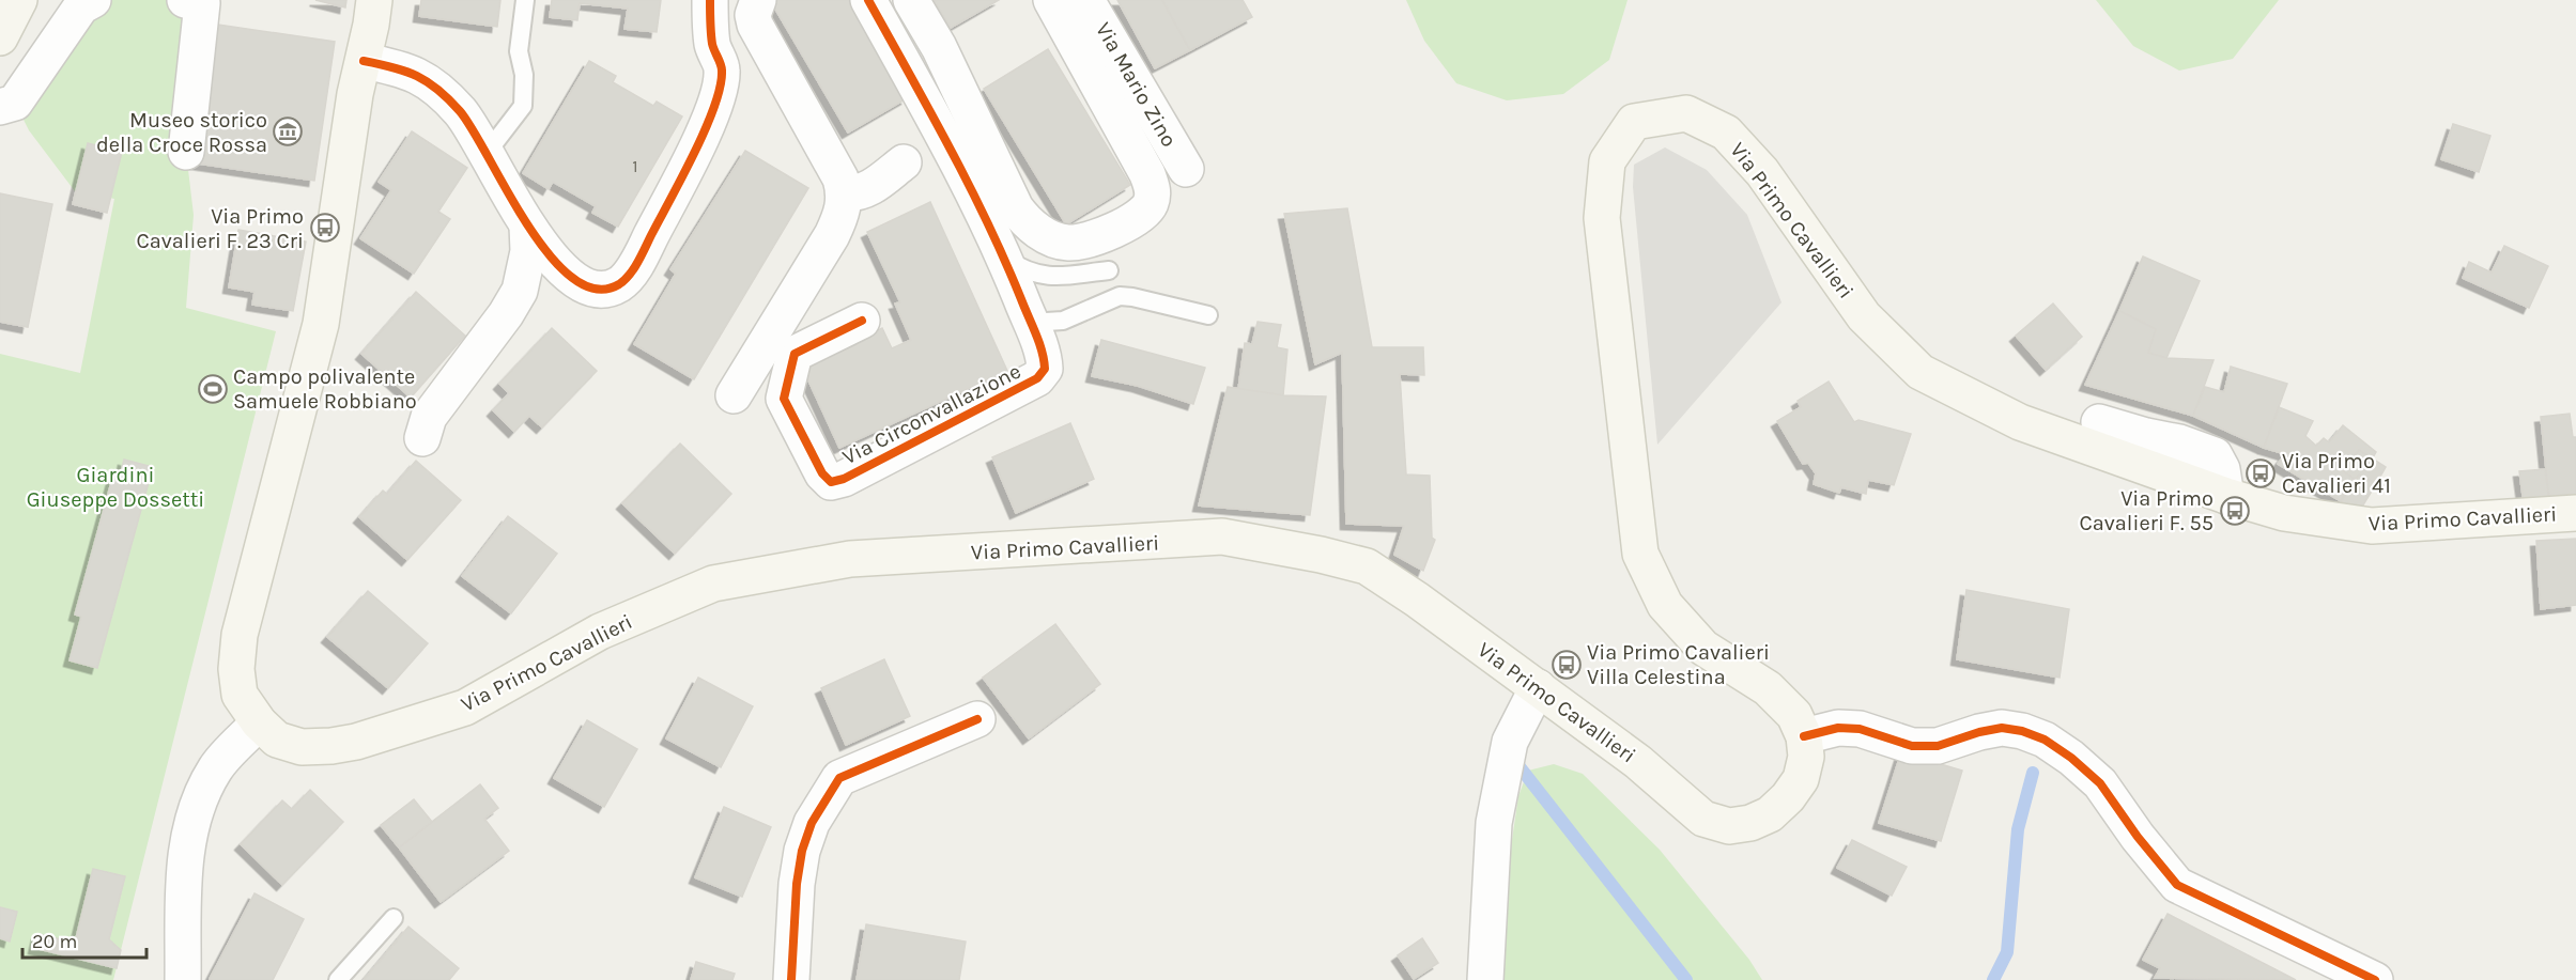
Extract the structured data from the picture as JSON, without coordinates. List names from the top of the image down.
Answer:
{
  "streets": {
    "main road": ["Via Primo Cavallieri"],
    "street": ["Via Mario Zino", "Via Circonvallazione"]
  },
  "parks": ["Giardini Giuseppe Dossetti"],
  "places": {
    "museum": ["Museo storico della Croce Rossa"],
    "bus stop": [
      "Via Primo Cavalieri F. 23 Cri",
      "Via Primo Cavalieri 41",
      "Via Primo Cavalieri F. 55",
      "Via Primo Cavalieri Villa Celestina"
    ],
    "sports": ["Campo polivalente Samuele Robbiano"]
  },
  "house_numbers": ["1"],
  "scale_bar": "20 m"
}
